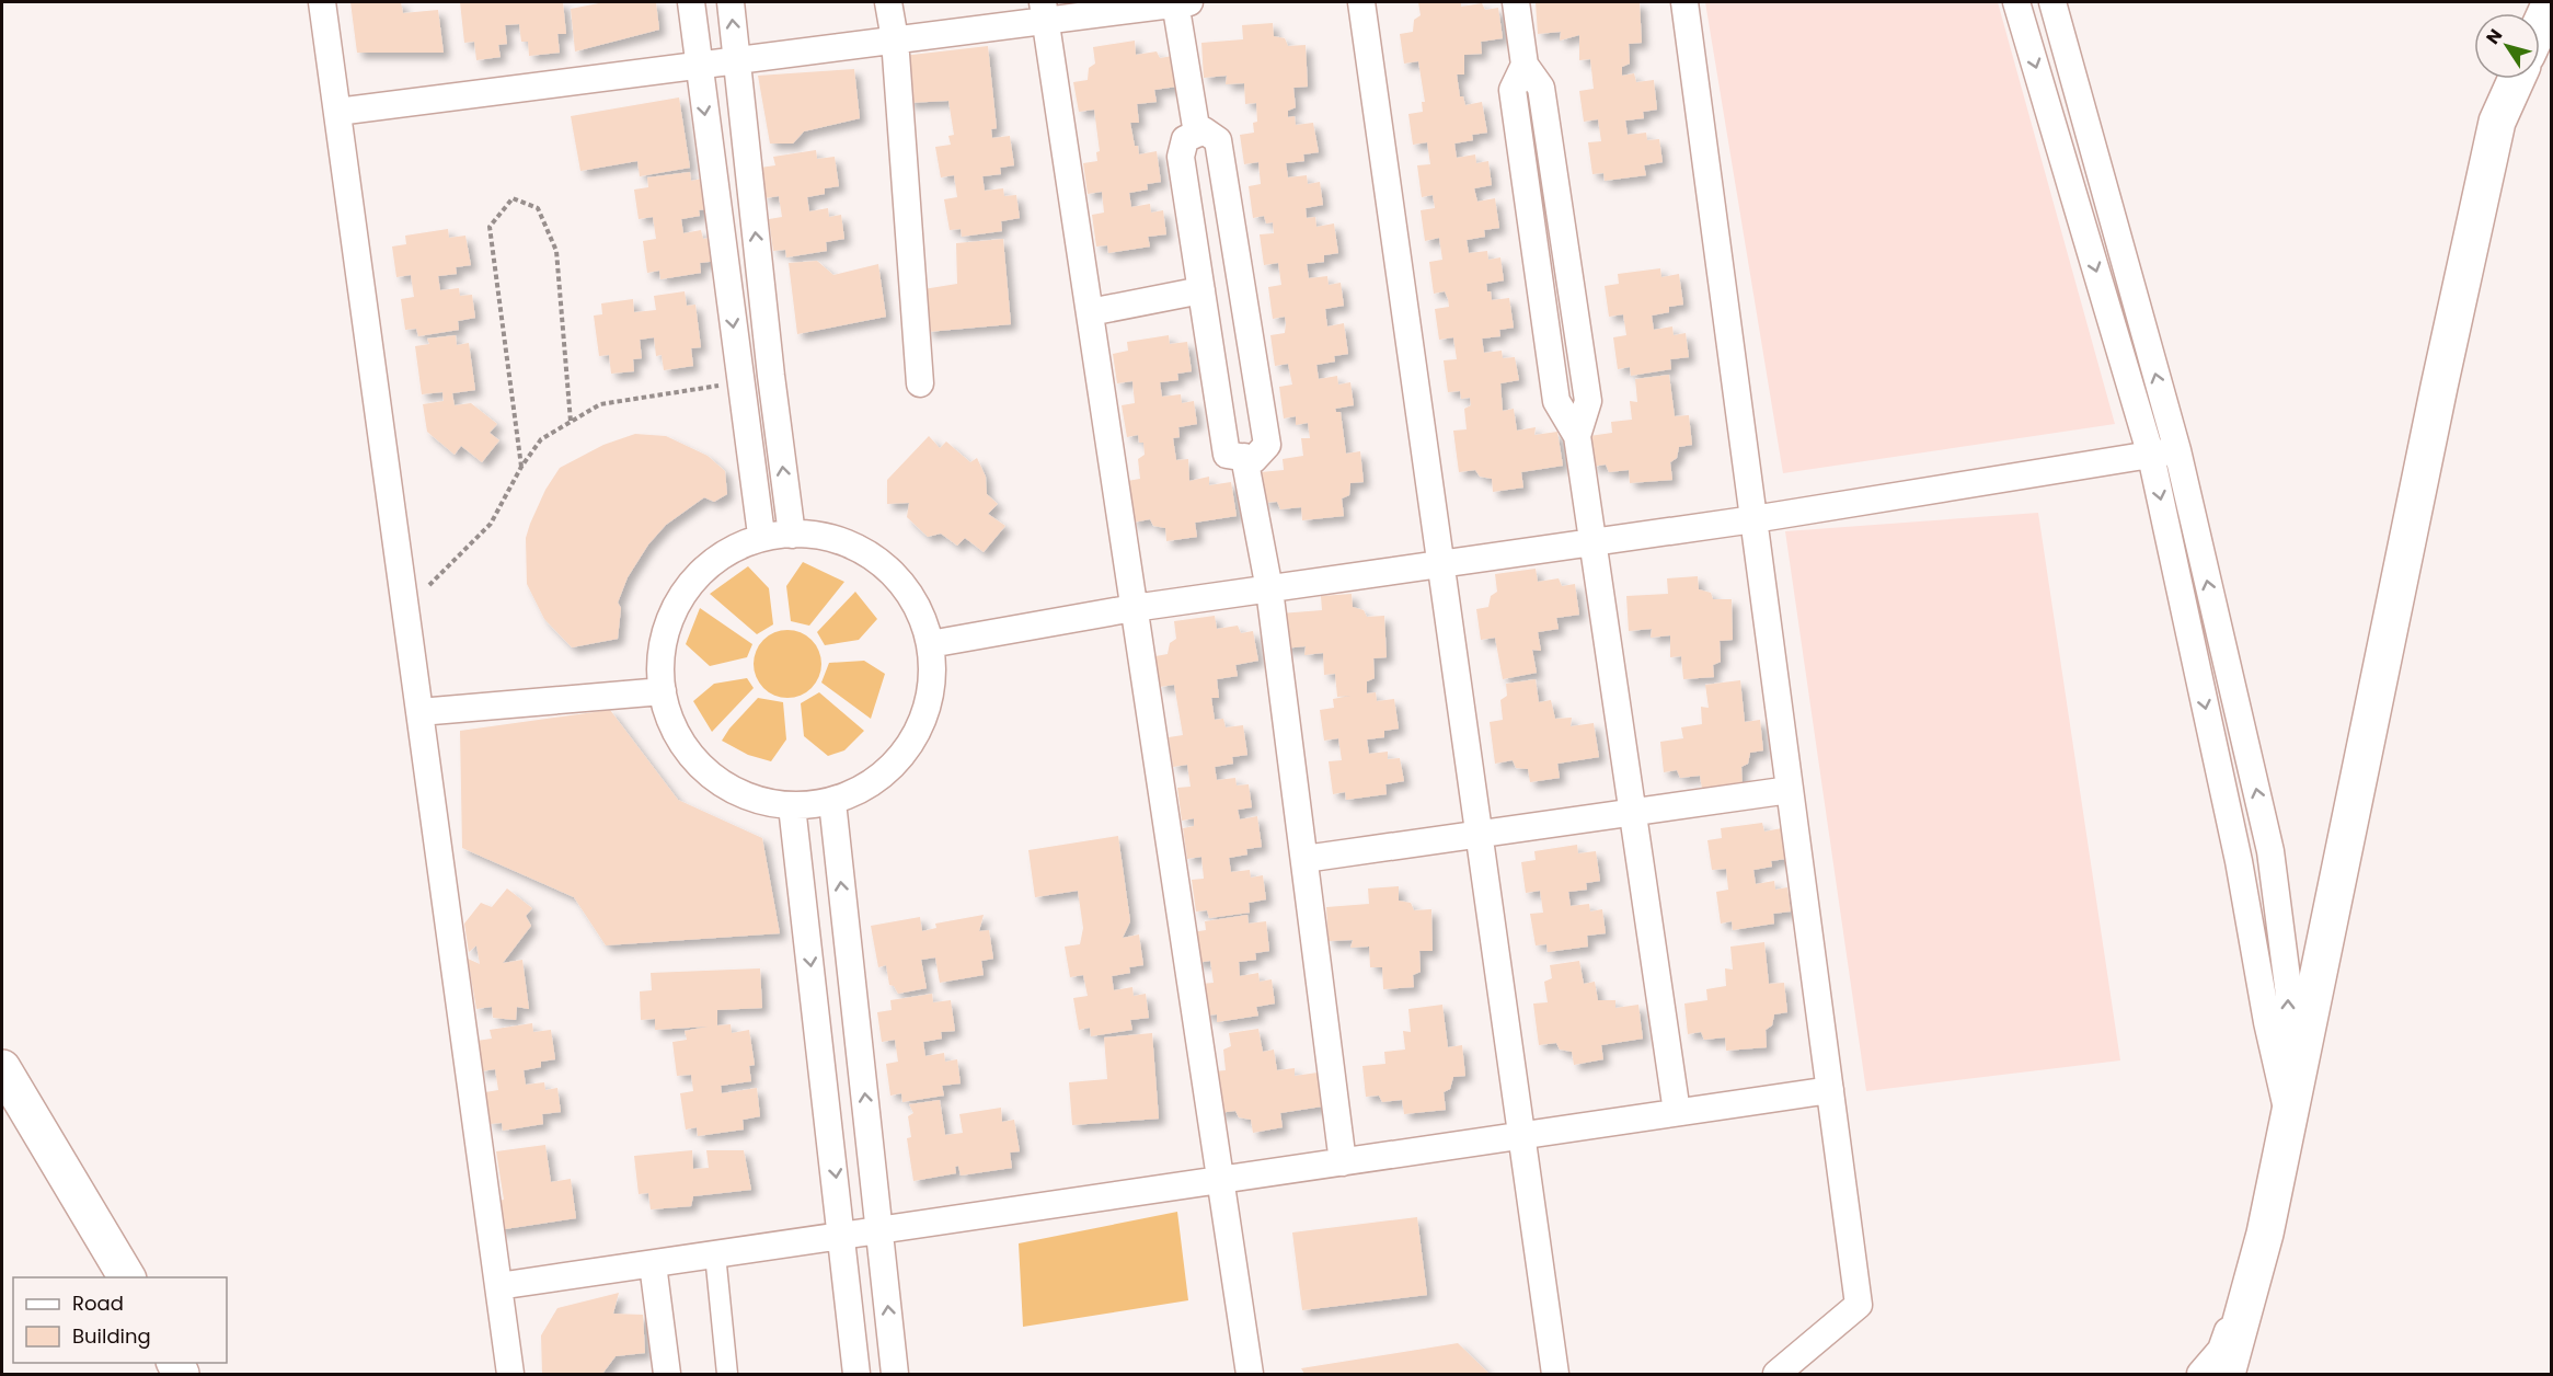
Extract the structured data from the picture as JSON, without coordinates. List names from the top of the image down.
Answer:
{
  "legend": ["Road", "Building"],
  "north": "top left"
}
